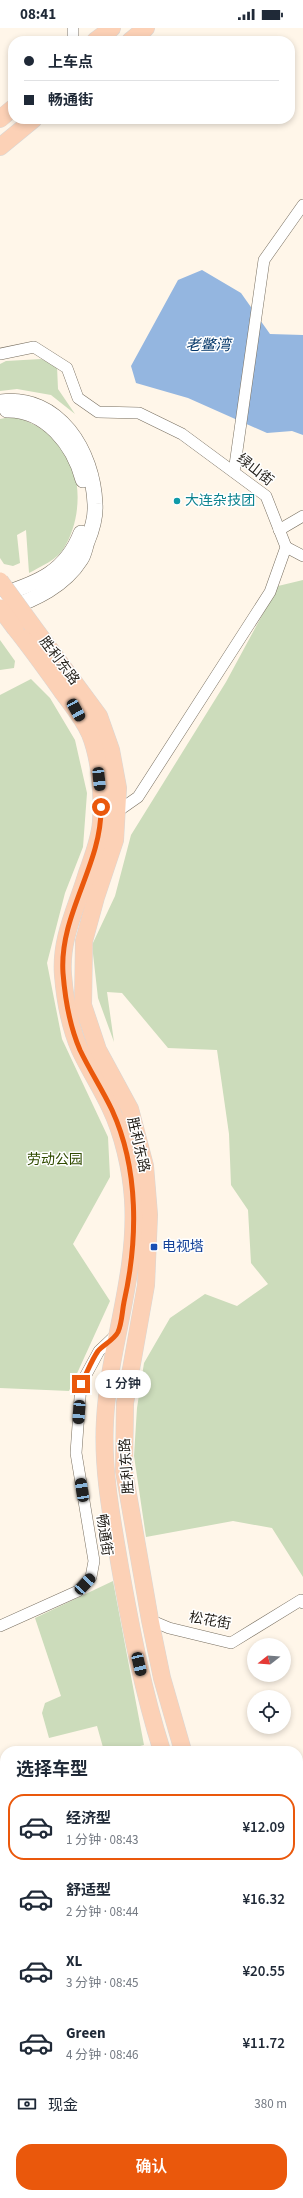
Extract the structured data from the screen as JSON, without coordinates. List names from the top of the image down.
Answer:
{
  "streets": {
    "main road": ["胜利东路"],
    "street": ["绿山街", "畅通街", "松花街"]
  },
  "crossings": [
    ["胜利东路", "松花街"]
  ],
  "water": ["老鳖湾"],
  "parks": ["劳动公园"],
  "places": {
    "other": ["大连杂技团"],
    "transit": ["电视塔"]
  },
  "north": "left",
  "page": {
    "status": "08:41",
    "banner": ["上车点", "畅通街"],
    "bubble": "1 分钟",
    "heading": "选择车型",
    "list": [
      {
        "name": "经济型",
        "note": "1 分钟 · 08:43",
        "value": "¥12.09"
      },
      {
        "name": "舒适型",
        "note": "2 分钟 · 08:44",
        "value": "¥16.32"
      },
      {
        "name": "XL",
        "note": "3 分钟 · 08:45",
        "value": "¥20.55"
      },
      {
        "name": "Green",
        "note": "4 分钟 · 08:46",
        "value": "¥11.72"
      }
    ],
    "pay": ["现金", "380 m"],
    "buttons": "确认"
  }
}
